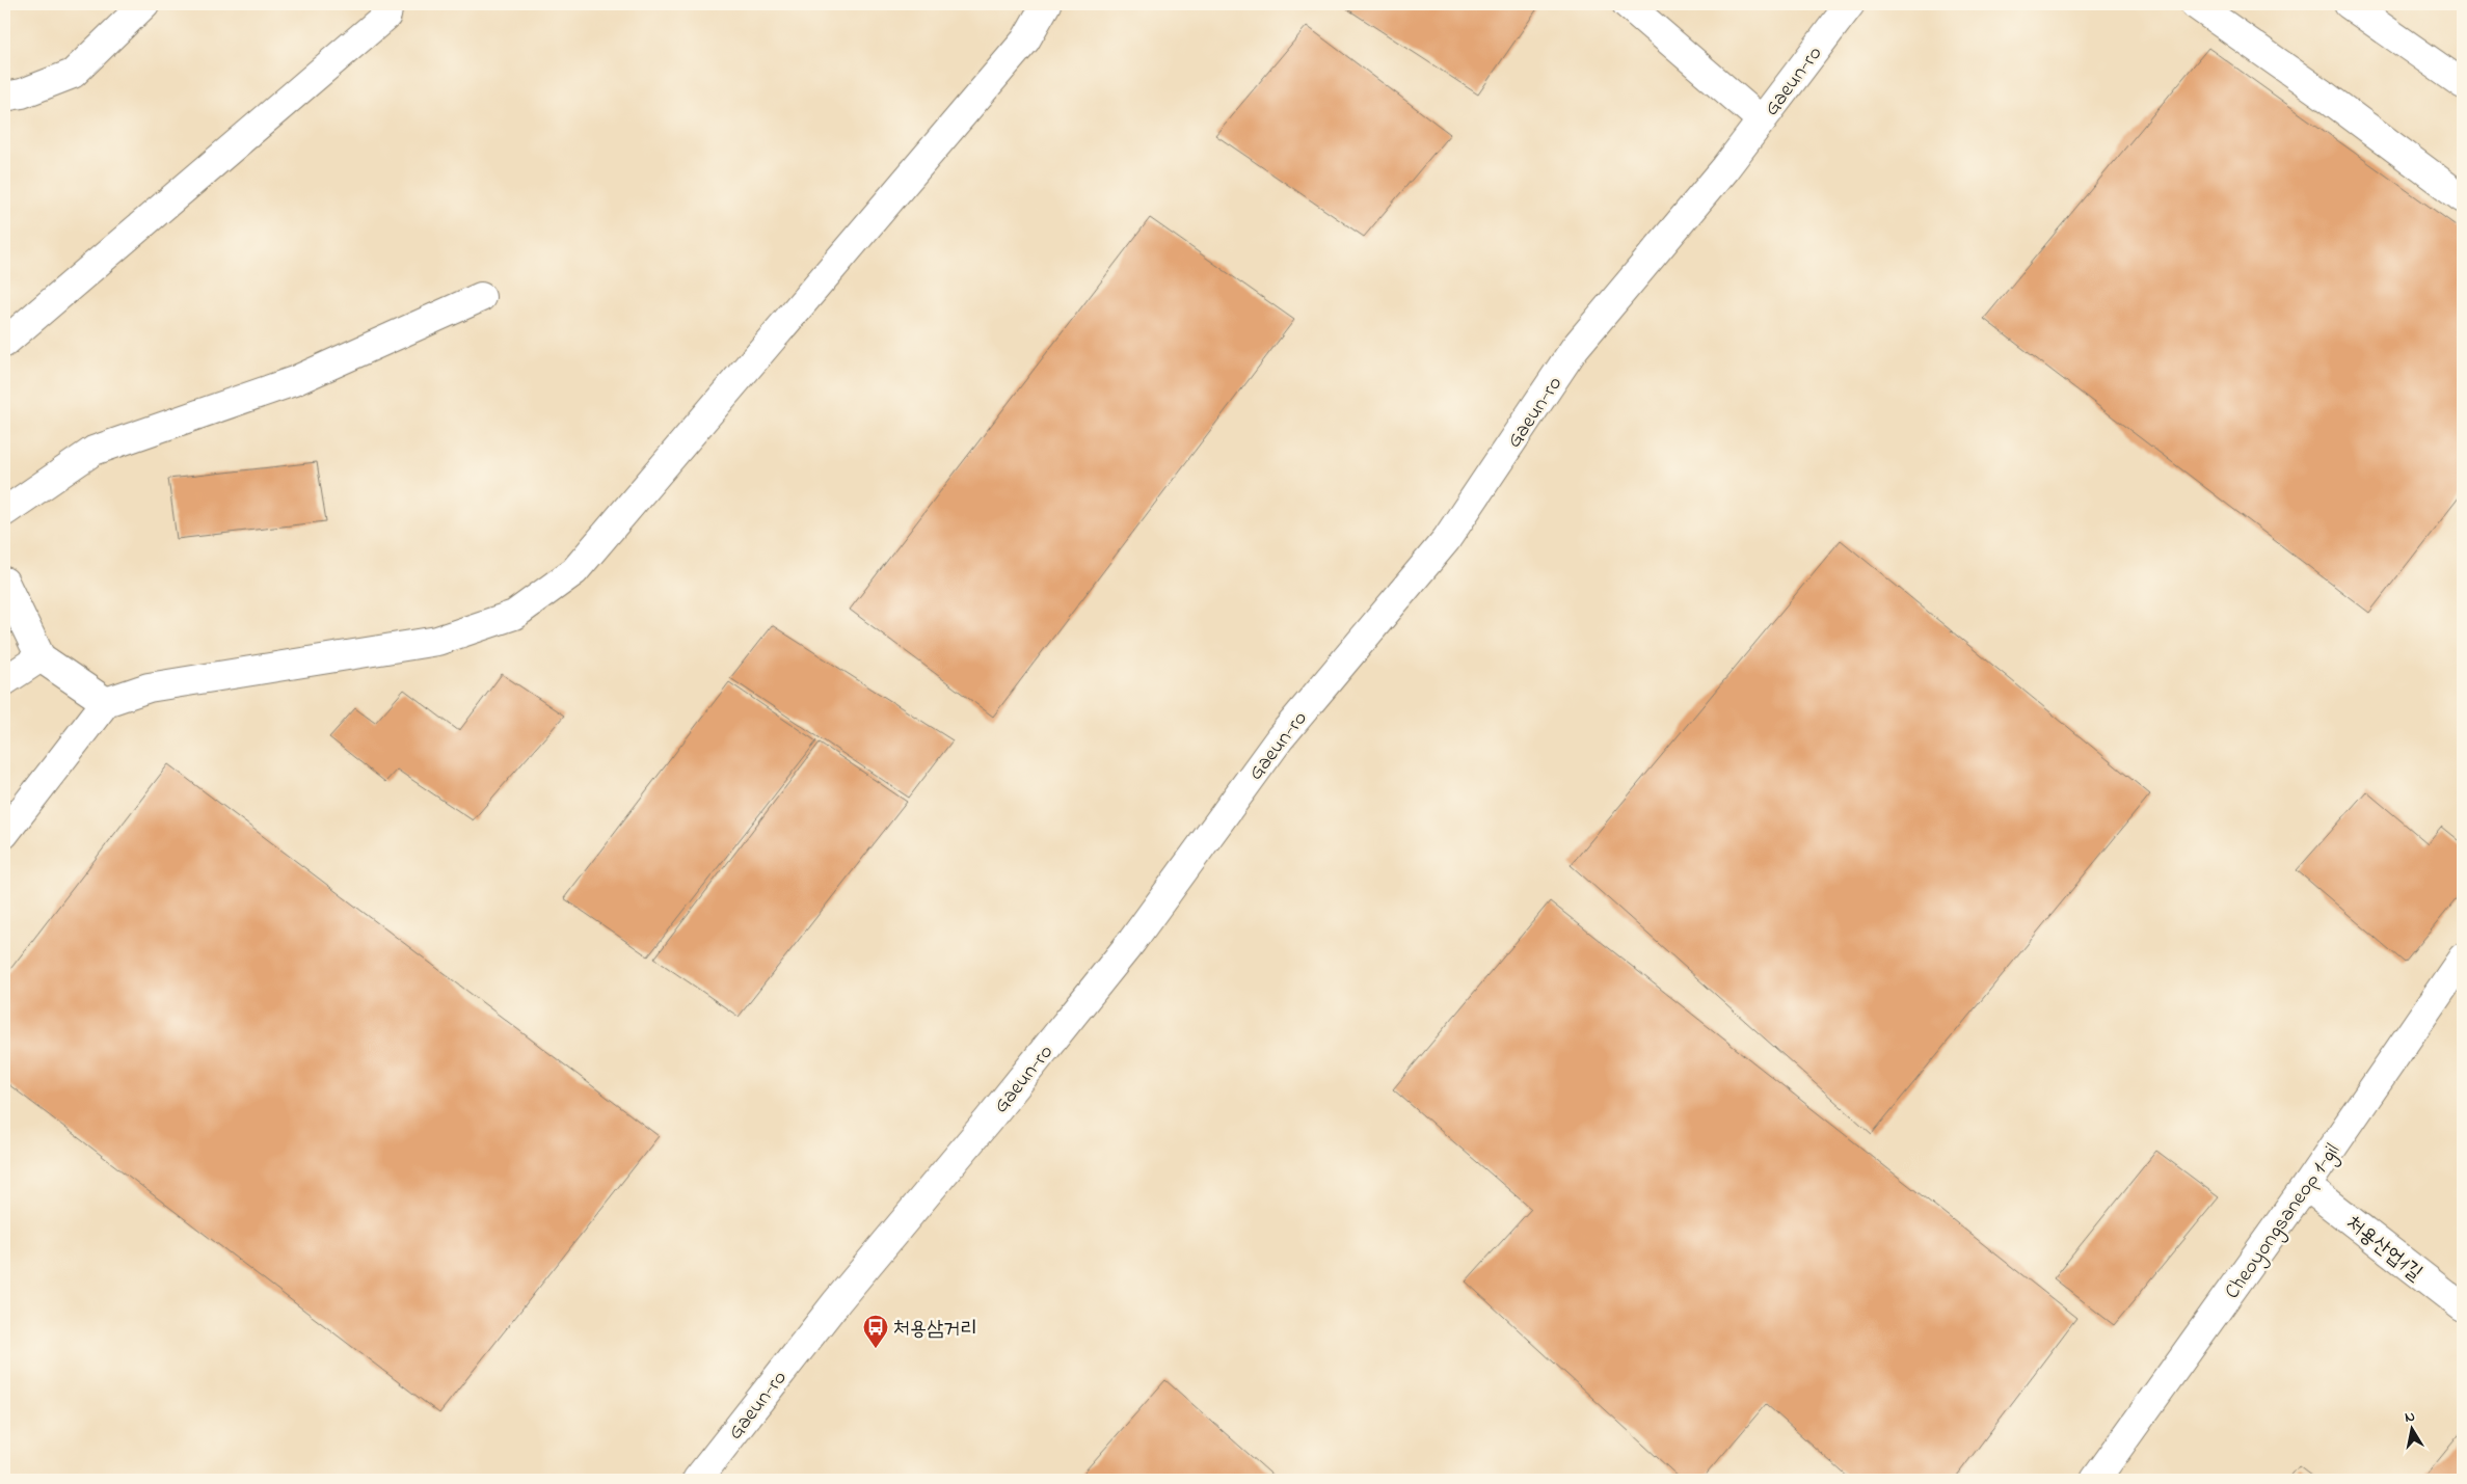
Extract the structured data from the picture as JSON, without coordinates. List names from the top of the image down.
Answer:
{
  "streets": {
    "main road": ["Gaeun-ro", "Cheoyongsaneop 1-gil", "처용산업1길"]
  },
  "crossings": [
    ["Cheoyongsaneop 1-gil", "처용산업1길"]
  ],
  "places": {
    "bus stop": ["처용삼거리"]
  },
  "north": "top"
}
